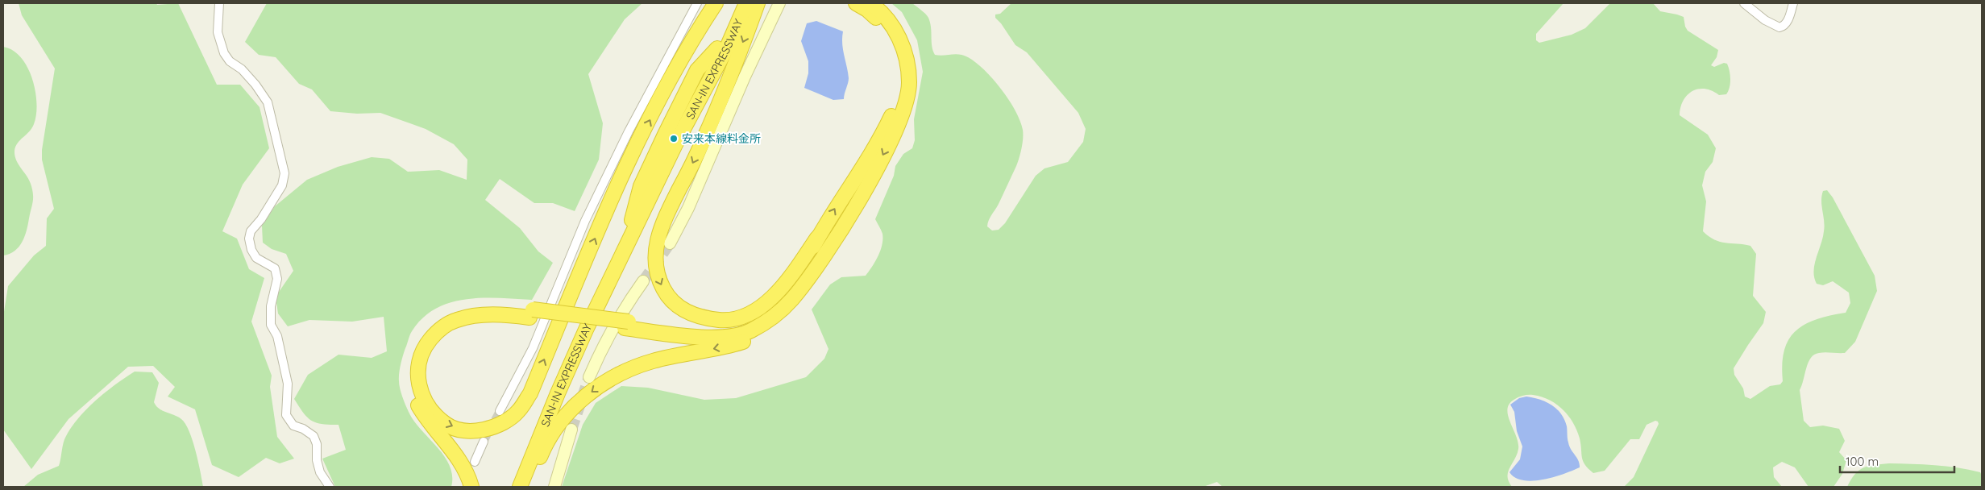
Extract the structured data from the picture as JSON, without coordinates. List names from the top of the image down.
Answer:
{
  "streets": {
    "highway": ["SAN-IN EXPRESSWAY"]
  },
  "places": ["安来本線料金所"],
  "scale_bar": "100 m"
}
